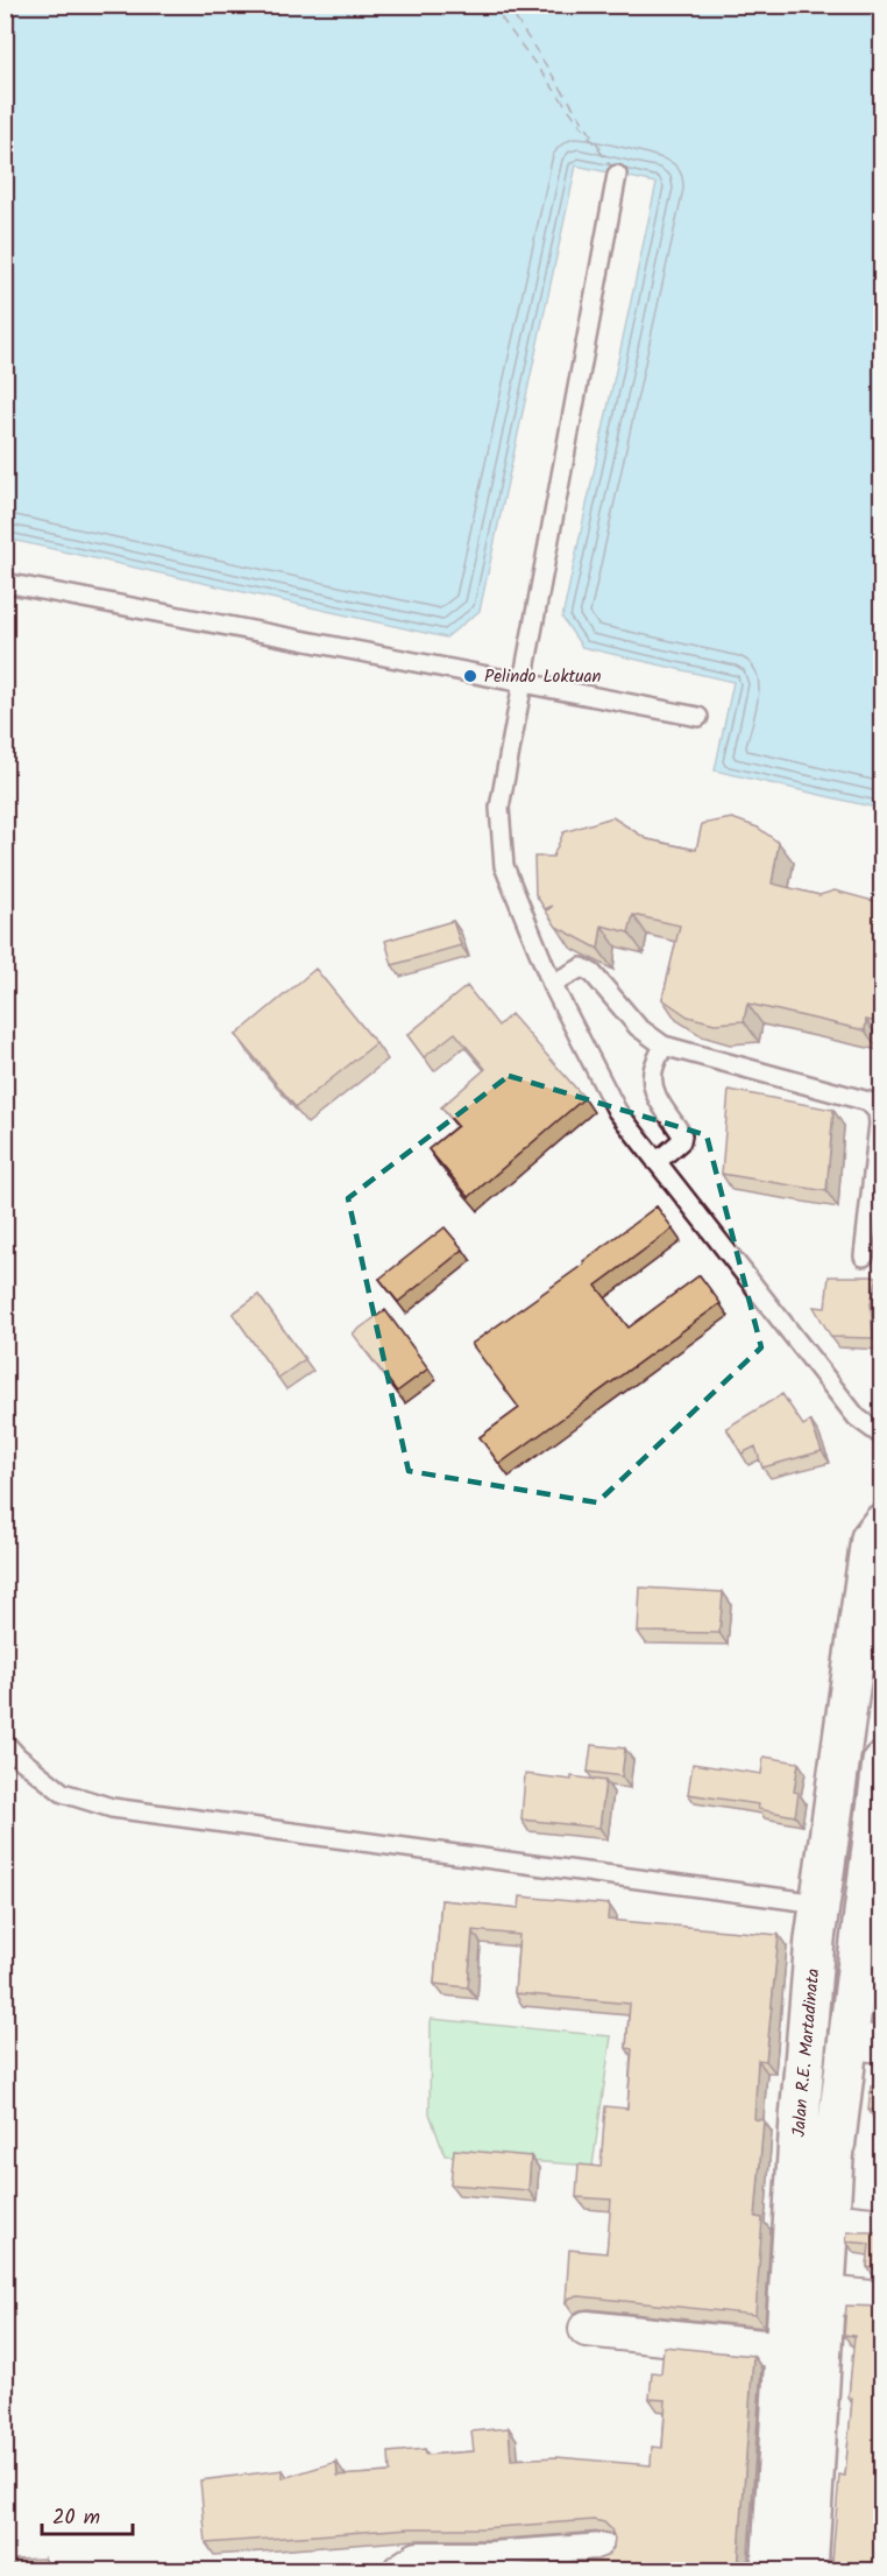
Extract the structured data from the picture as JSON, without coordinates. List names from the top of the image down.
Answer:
{
  "streets": {
    "street": ["Jalan R.E. Martadinata"]
  },
  "places": ["Pelindo Loktuan"],
  "scale_bar": "20 m"
}
